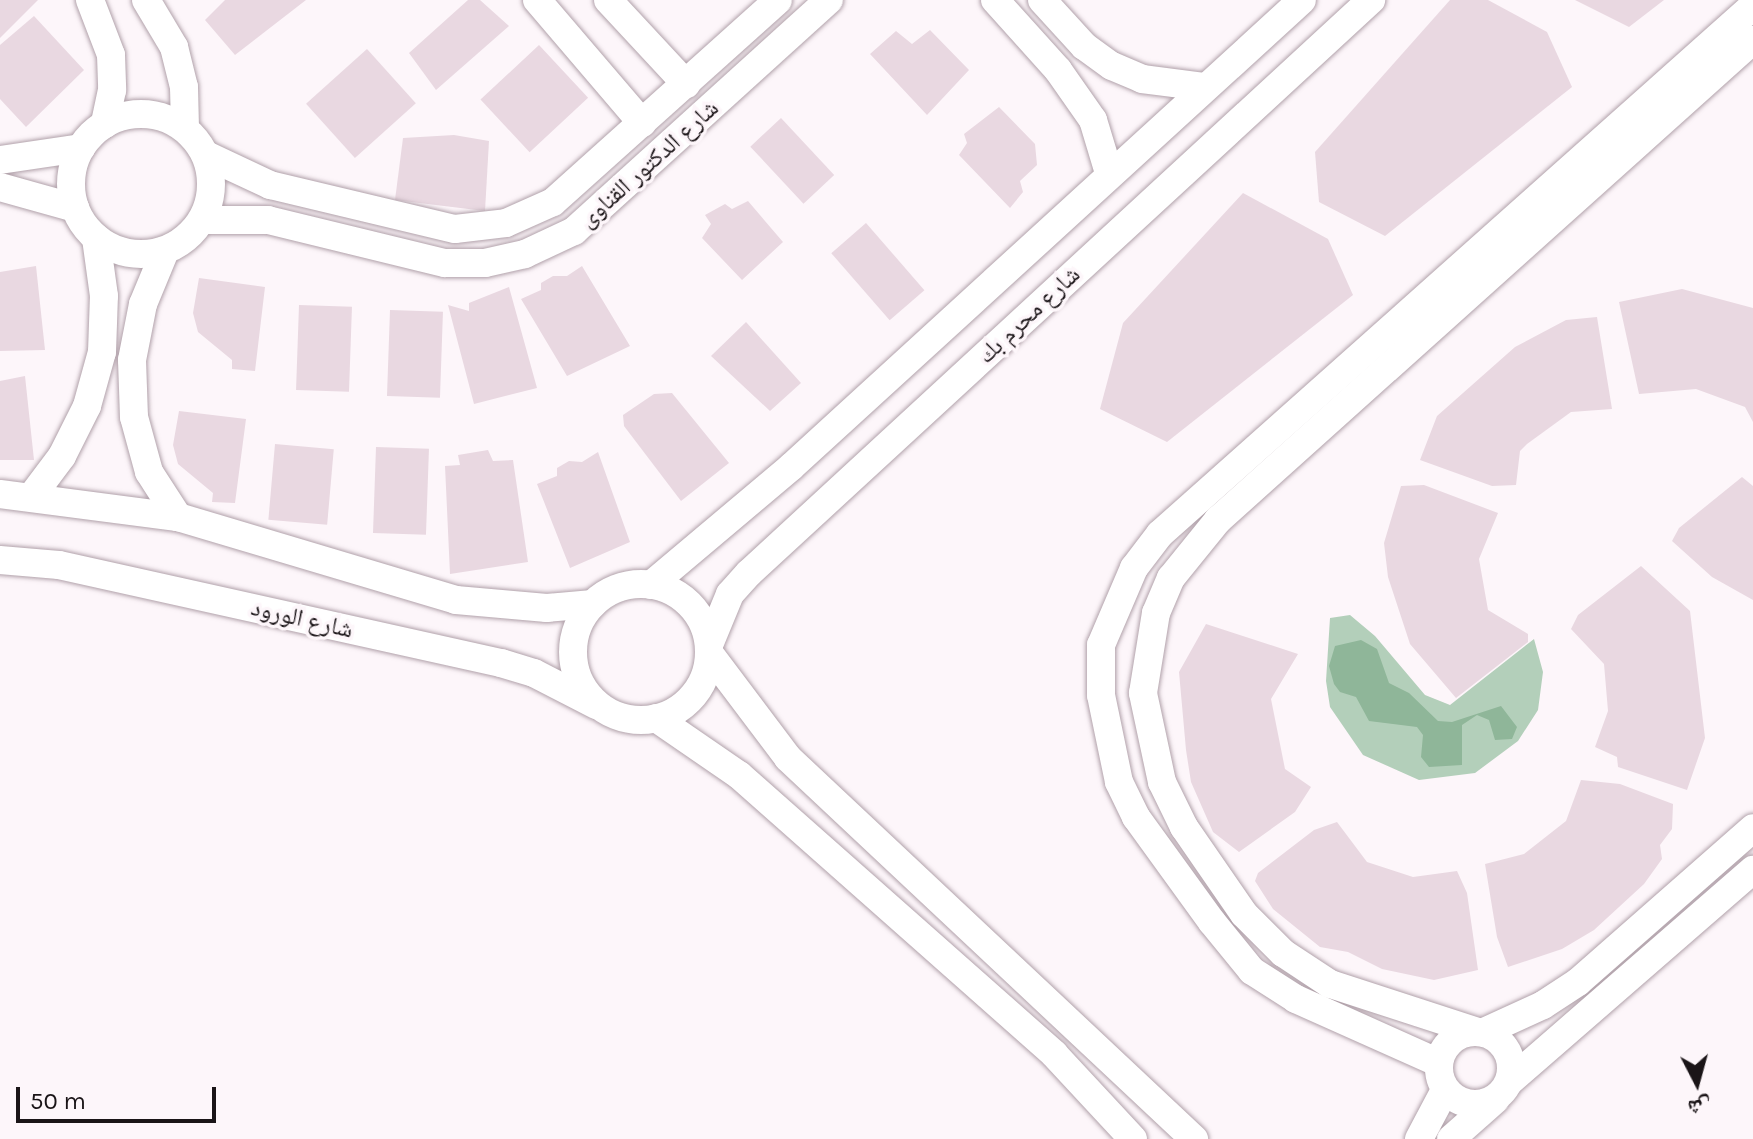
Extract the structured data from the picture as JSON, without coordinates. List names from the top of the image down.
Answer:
{
  "streets": {
    "street": ["شارع الدكتور القناوى", "شارع محرم بك", "شارع الورود"]
  },
  "crossings": [
    ["شارع محرم بك", "شارع الورود"]
  ],
  "scale_bar": "50 m",
  "north": "bottom"
}
